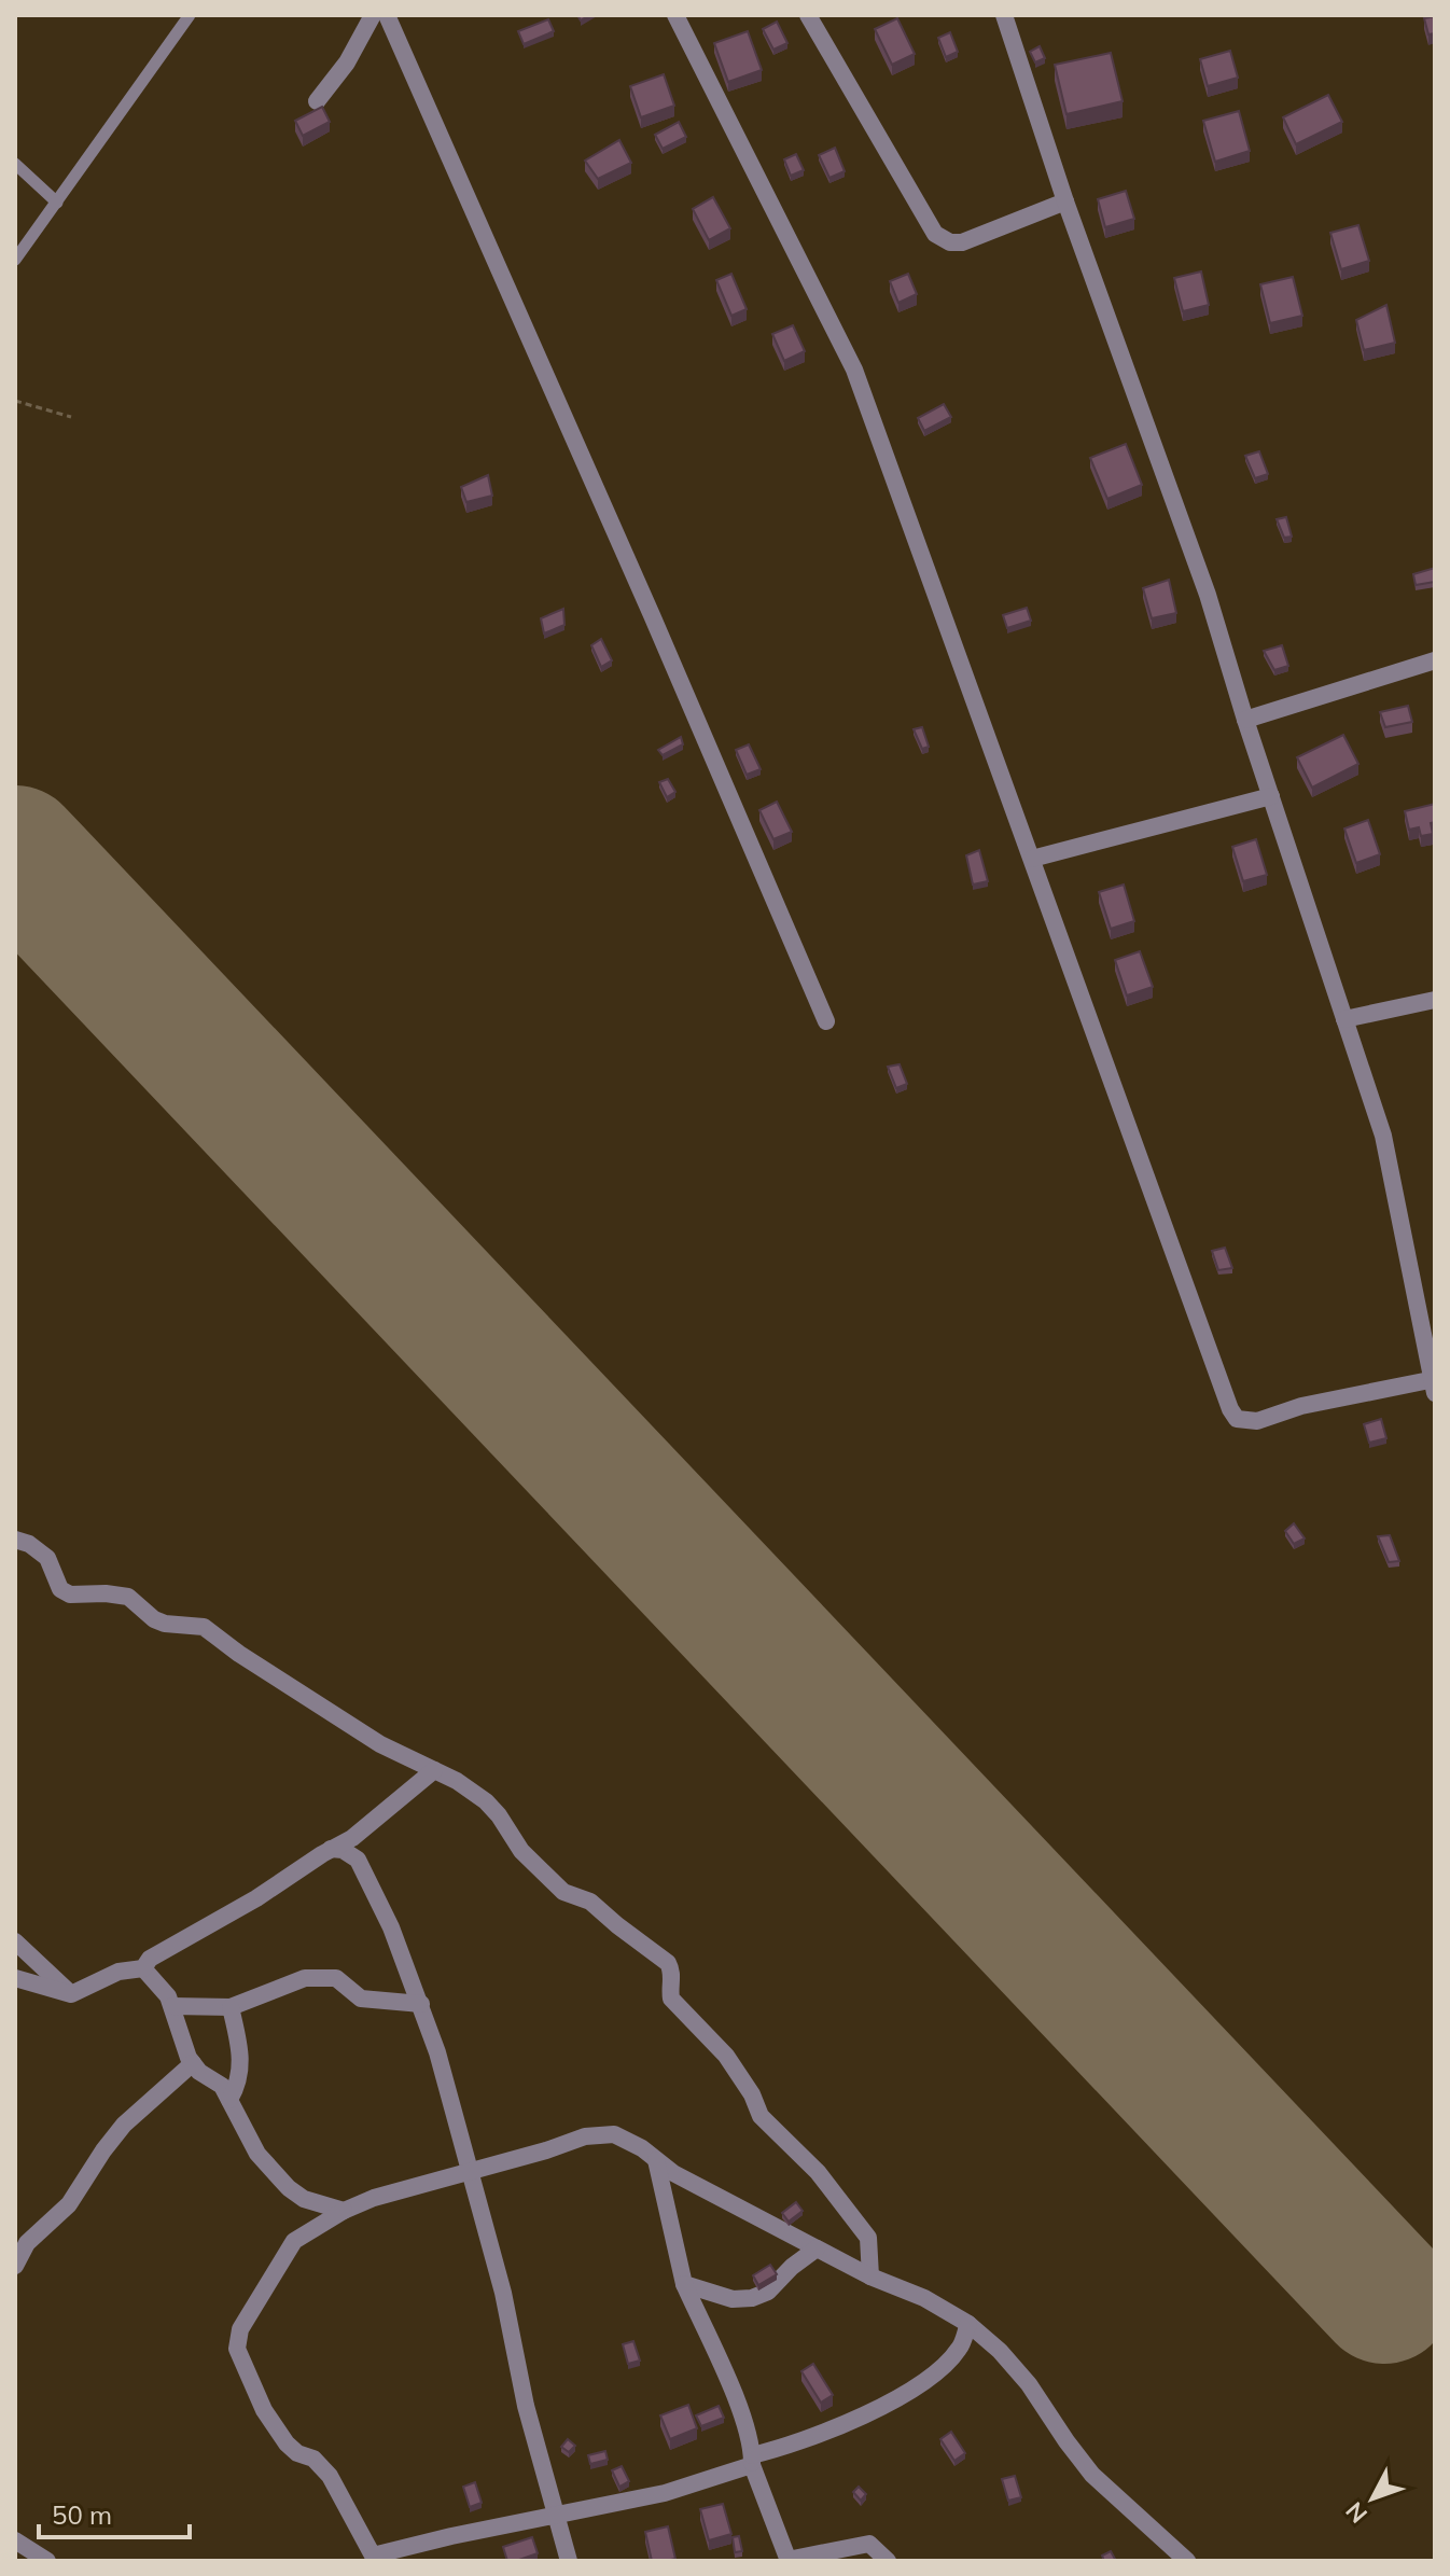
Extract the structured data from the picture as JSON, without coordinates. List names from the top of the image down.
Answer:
{
  "scale_bar": "50 m",
  "north": "bottom left"
}
